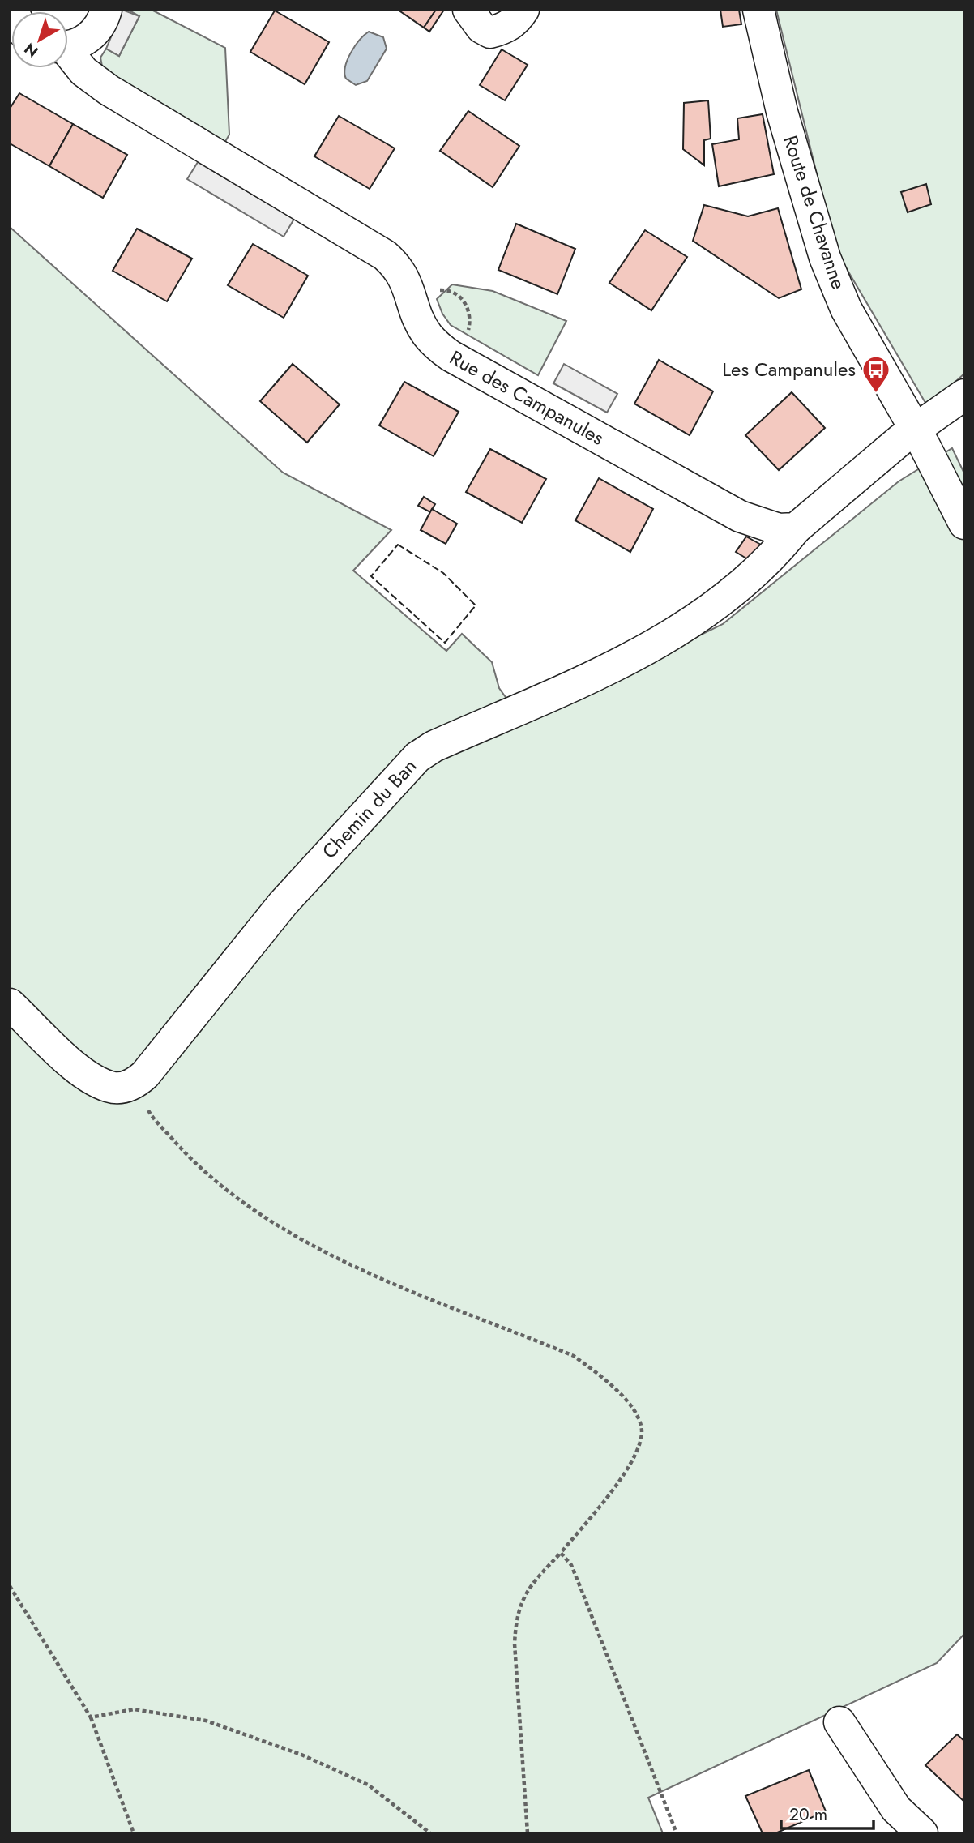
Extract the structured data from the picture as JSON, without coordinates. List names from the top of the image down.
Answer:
{
  "streets": {
    "street": ["Route de Chavanne", "Rue des Campanules", "Chemin du Ban"]
  },
  "crossings": [
    ["Rue des Campanules", "Chemin du Ban"]
  ],
  "places": {
    "bus stop": ["Les Campanules"]
  },
  "scale_bar": "20 m",
  "north": "bottom left"
}
